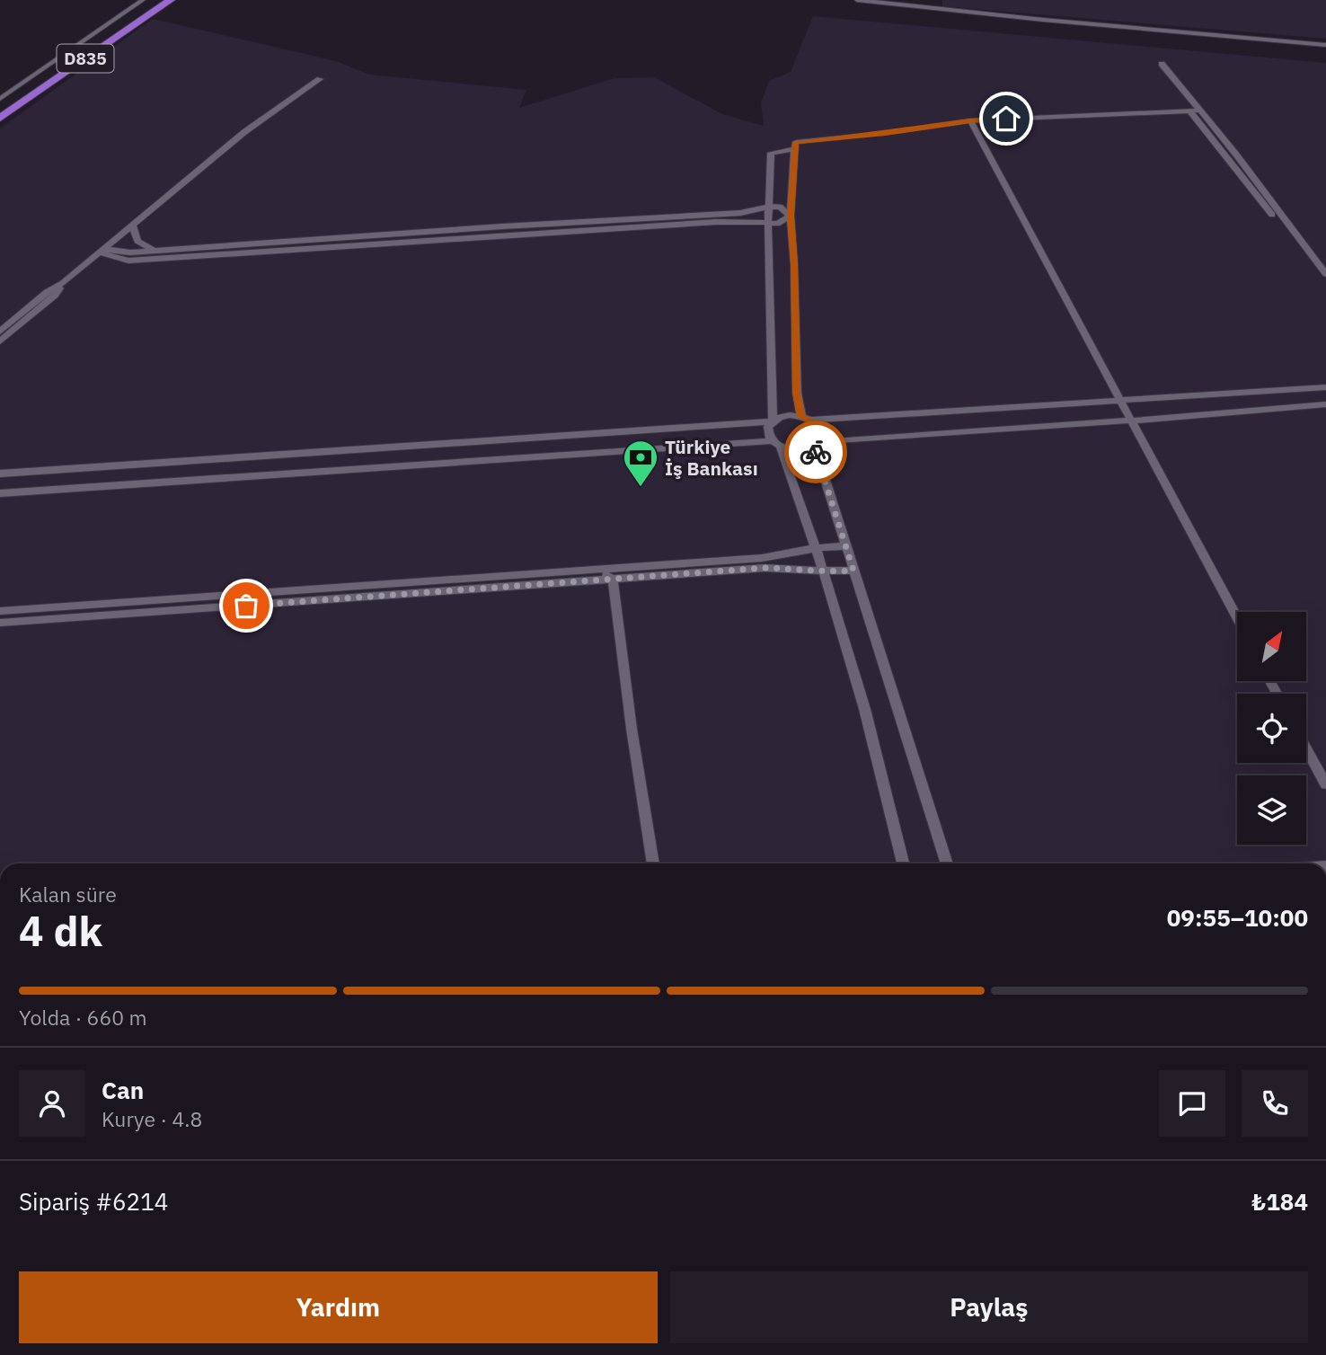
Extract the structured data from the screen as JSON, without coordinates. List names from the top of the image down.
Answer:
{
  "streets": {
    "highway": ["D835"]
  },
  "places": {
    "bank": ["Türkiye İş Bankası"]
  },
  "north": "top right",
  "page": {
    "heading": ["4 dk", "Kalan süre", "09:55–10:00"],
    "panel": [
      "Can",
      "Kurye · 4.8",
      "Sipariş #6214",
      "₺184"
    ],
    "bar": "Yolda · 660 m",
    "buttons": ["Yardım", "Paylaş"]
  }
}
